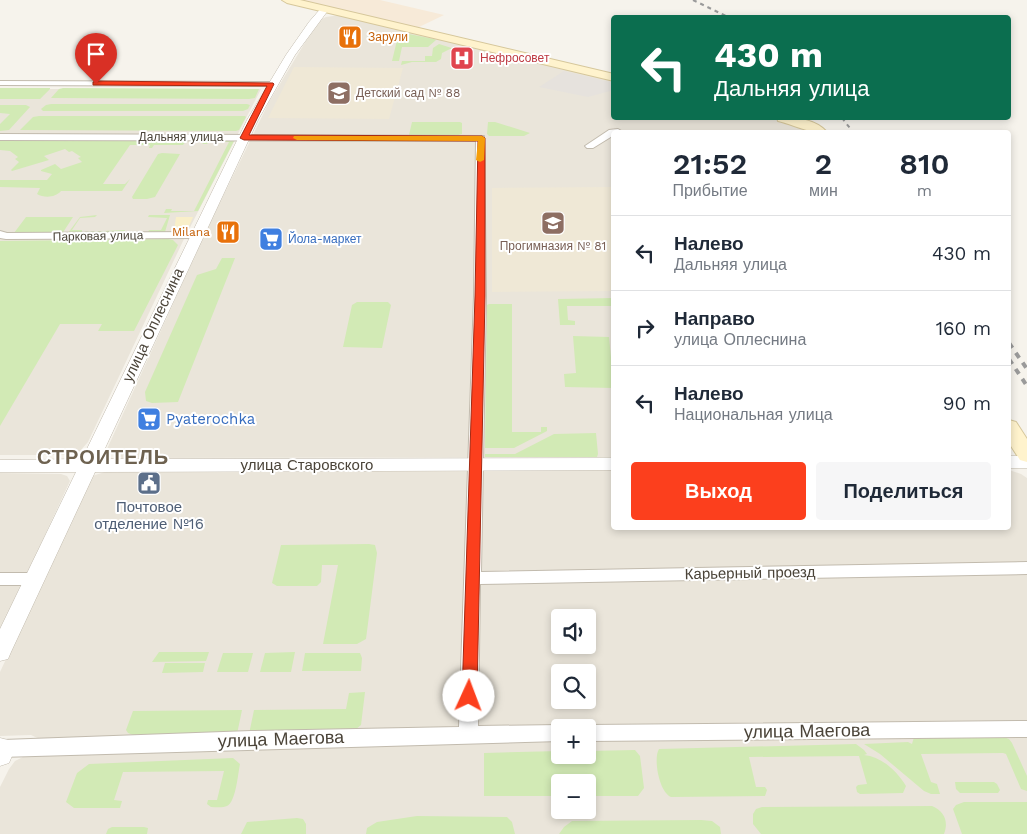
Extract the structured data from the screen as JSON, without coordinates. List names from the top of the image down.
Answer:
{
  "streets": {
    "street": [
      "Дальняя улица",
      "Парковая улица",
      "улица Оплеснина",
      "улица Старовского",
      "Карьерный проезд",
      "улица Маегова"
    ]
  },
  "crossings": [
    ["Дальняя улица", "улица Оплеснина"],
    ["Дальняя улица", "улица Старовского"],
    ["Парковая улица", "улица Оплеснина"],
    ["улица Оплеснина", "улица Старовского"]
  ],
  "districts": ["СТРОИТЕЛЬ"],
  "places": {
    "restaurant": ["Зарули", "Milana"],
    "hospital": ["Нефросовет"],
    "school or university": ["Детский сад № 88", "Прогимназия № 81"],
    "supermarket": ["Йола-маркет", "Pyaterochka"],
    "public building": ["Почтовое отделение №16"]
  },
  "page": {
    "turn": ["430 m", "Дальняя улица"],
    "eta": [
      "21:52",
      "Прибытие",
      "2",
      "мин",
      "810",
      "m"
    ],
    "list": [
      {
        "name": "Налево",
        "note": "Дальняя улица",
        "value": "430 m"
      },
      {
        "name": "Направо",
        "note": "улица Оплеснина",
        "value": "160 m"
      },
      {
        "name": "Налево",
        "note": "Национальная улица",
        "value": "90 m"
      }
    ],
    "buttons": ["Выход", "Поделиться"],
    "map_buttons": ["+", "−"]
  }
}
